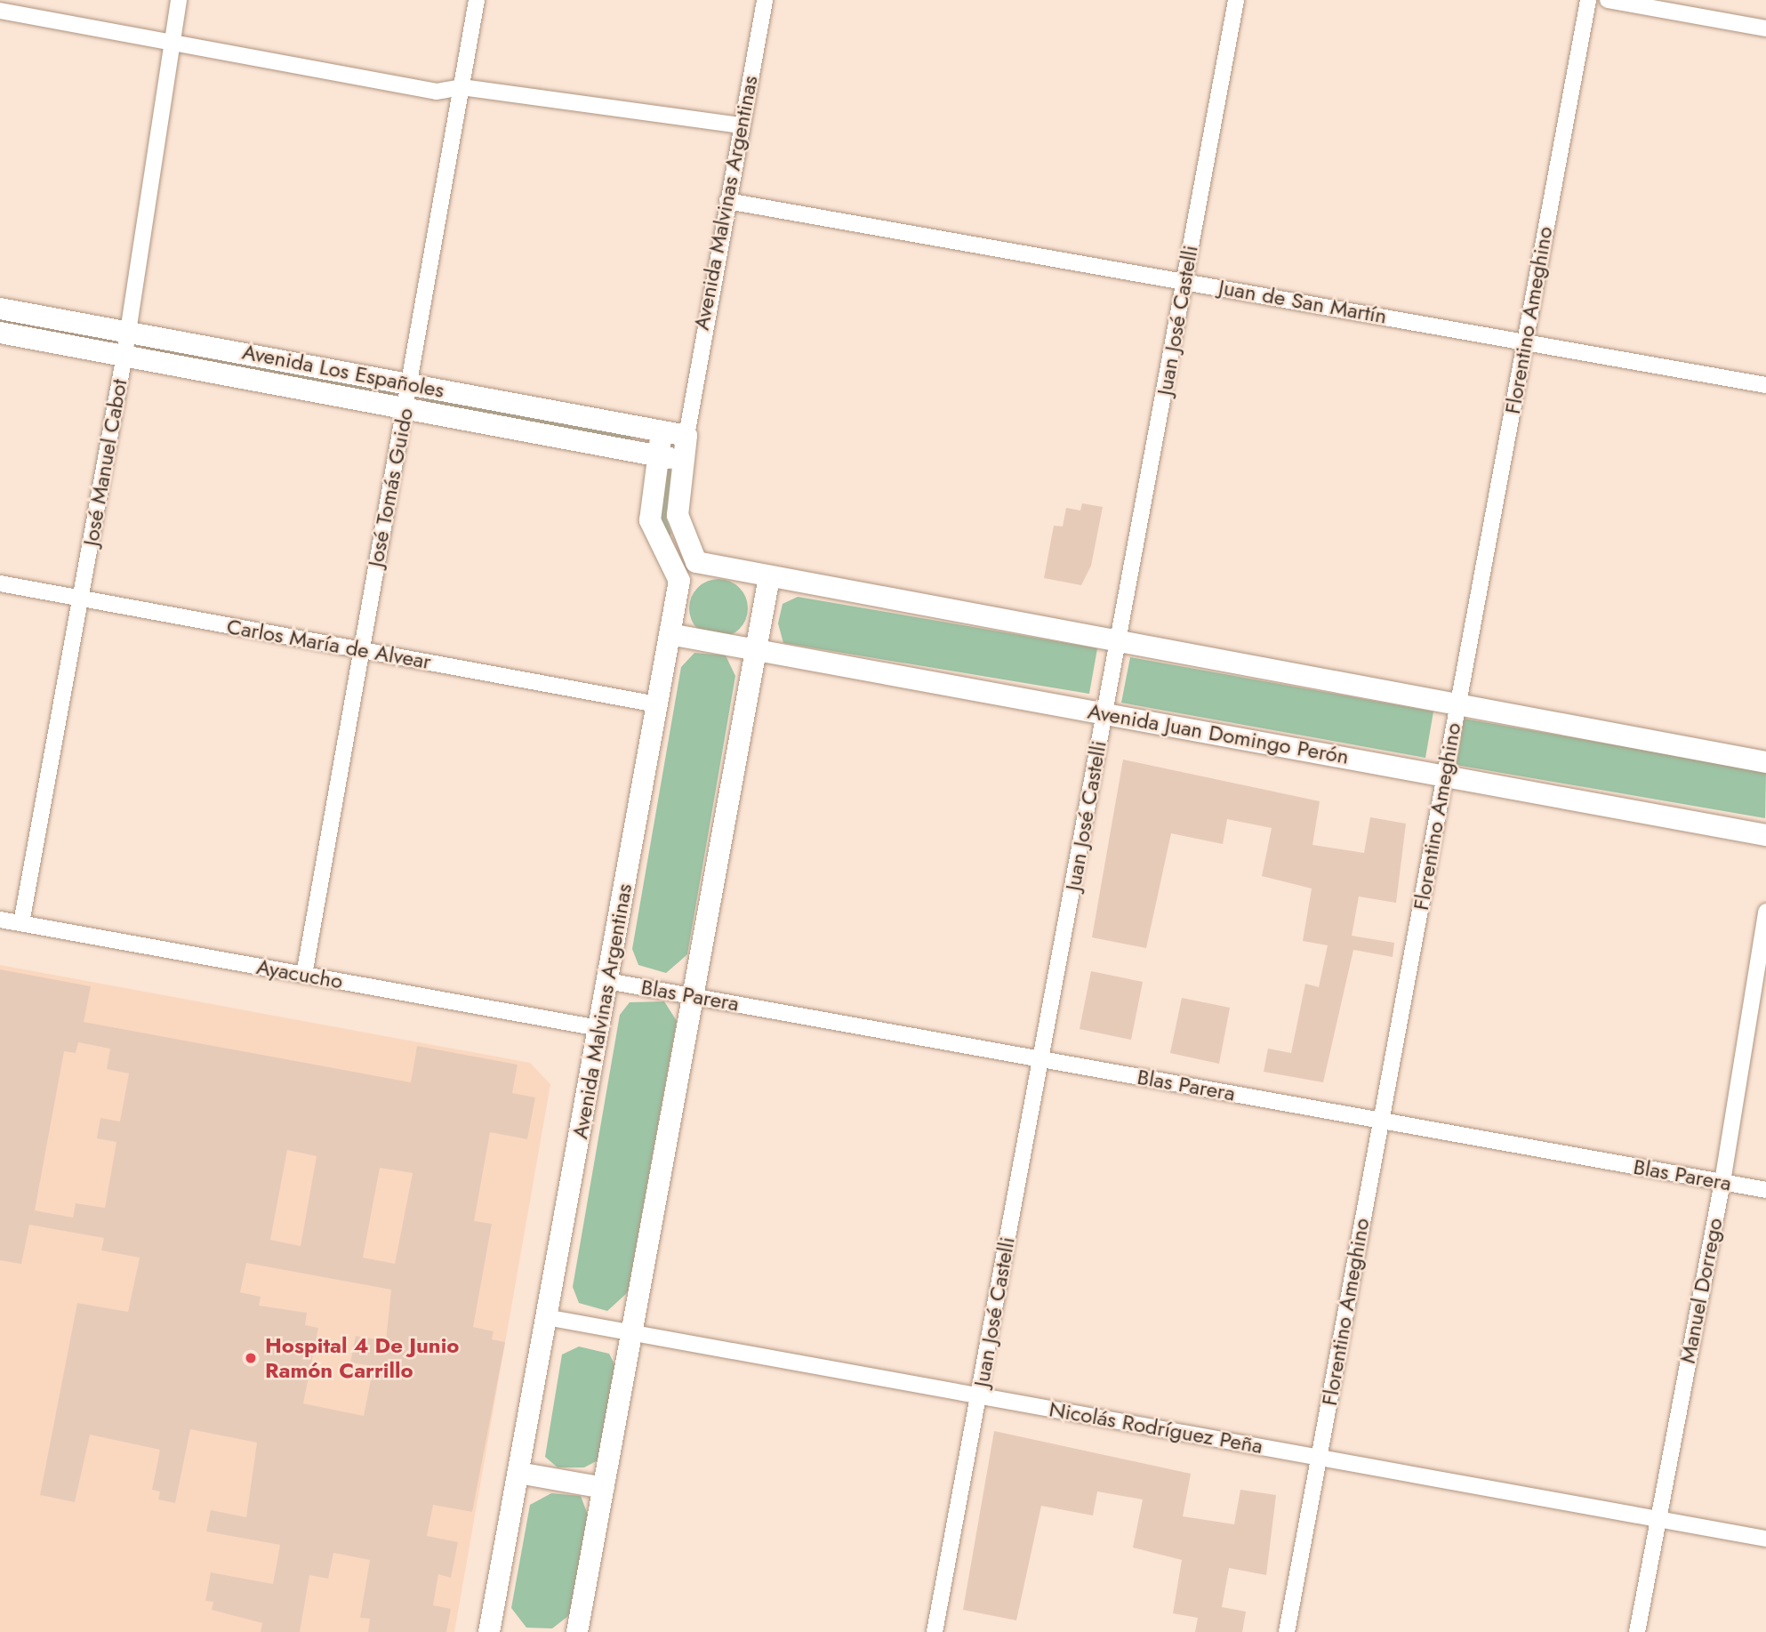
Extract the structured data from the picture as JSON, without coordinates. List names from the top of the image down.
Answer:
{
  "streets": {
    "main road": ["Avenida Malvinas Argentinas", "Avenida Los Españoles", "Avenida Juan Domingo Perón"],
    "street": [
      "Juan de San Martín",
      "Juan José Castelli",
      "Florentino Ameghino",
      "José Manuel Cabot",
      "José Tomás Guido",
      "Carlos María de Alvear",
      "Ayacucho",
      "Blas Parera",
      "Manuel Dorrego",
      "Nicolás Rodríguez Peña"
    ]
  },
  "crossings": [
    ["Avenida Malvinas Argentinas", "Juan de San Martín"],
    ["Avenida Malvinas Argentinas", "Avenida Los Españoles"],
    ["Avenida Malvinas Argentinas", "Carlos María de Alvear"],
    ["Avenida Malvinas Argentinas", "Avenida Juan Domingo Perón"],
    ["Avenida Malvinas Argentinas", "Ayacucho"],
    ["Avenida Malvinas Argentinas", "Blas Parera"],
    ["Avenida Malvinas Argentinas", "Nicolás Rodríguez Peña"],
    ["Juan de San Martín", "Juan José Castelli"],
    ["Juan de San Martín", "Florentino Ameghino"],
    ["Juan José Castelli", "Avenida Juan Domingo Perón"],
    ["Juan José Castelli", "Blas Parera"],
    ["Juan José Castelli", "Nicolás Rodríguez Peña"],
    ["Florentino Ameghino", "Avenida Juan Domingo Perón"],
    ["Florentino Ameghino", "Blas Parera"],
    ["Florentino Ameghino", "Nicolás Rodríguez Peña"],
    ["Avenida Los Españoles", "José Manuel Cabot"],
    ["Avenida Los Españoles", "José Tomás Guido"],
    ["José Manuel Cabot", "Carlos María de Alvear"],
    ["José Manuel Cabot", "Ayacucho"],
    ["José Tomás Guido", "Carlos María de Alvear"],
    ["José Tomás Guido", "Ayacucho"],
    ["Blas Parera", "Manuel Dorrego"],
    ["Manuel Dorrego", "Nicolás Rodríguez Peña"]
  ],
  "places": ["Hospital 4 De Junio Ramón Carrillo"]
}
